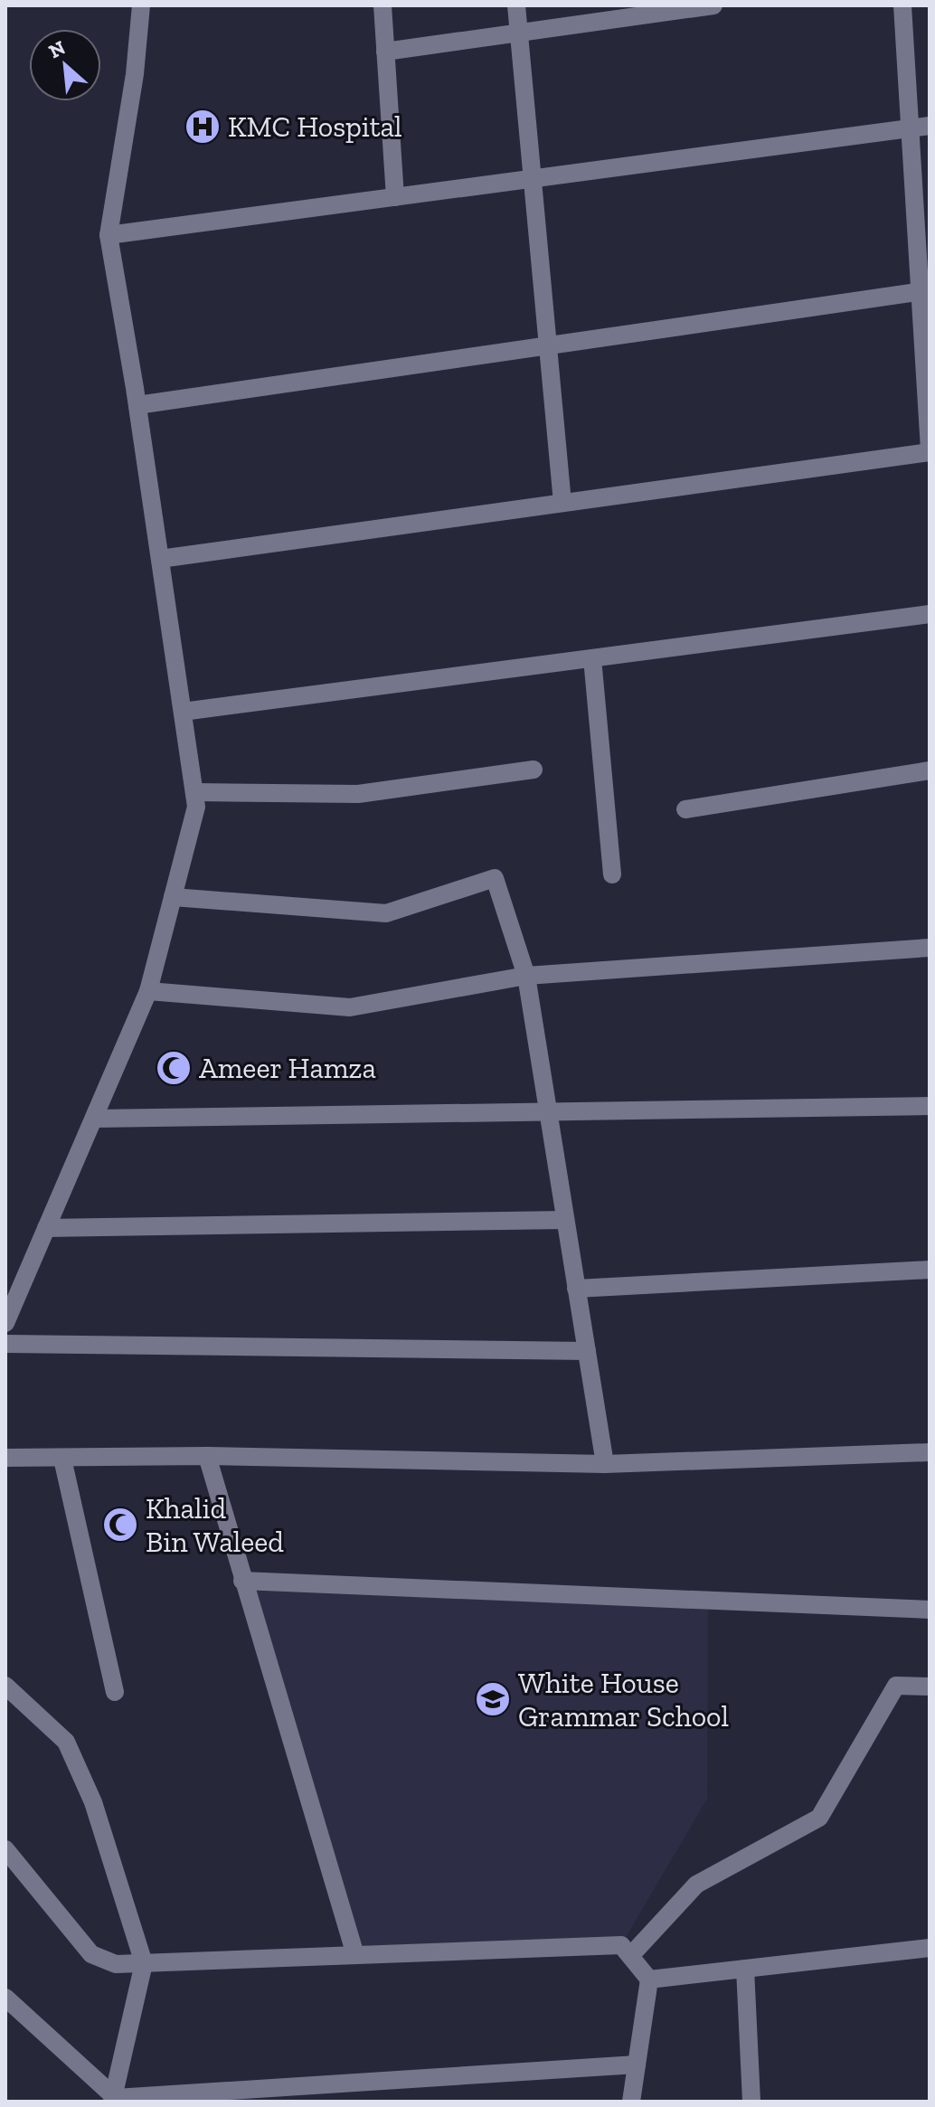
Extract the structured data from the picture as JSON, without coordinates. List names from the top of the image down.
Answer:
{
  "places": {
    "hospital": ["KMC Hospital"],
    "mosque": ["Ameer Hamza", "Khalid Bin Waleed"],
    "school or university": ["White House Grammar School"]
  },
  "north": "top left"
}
